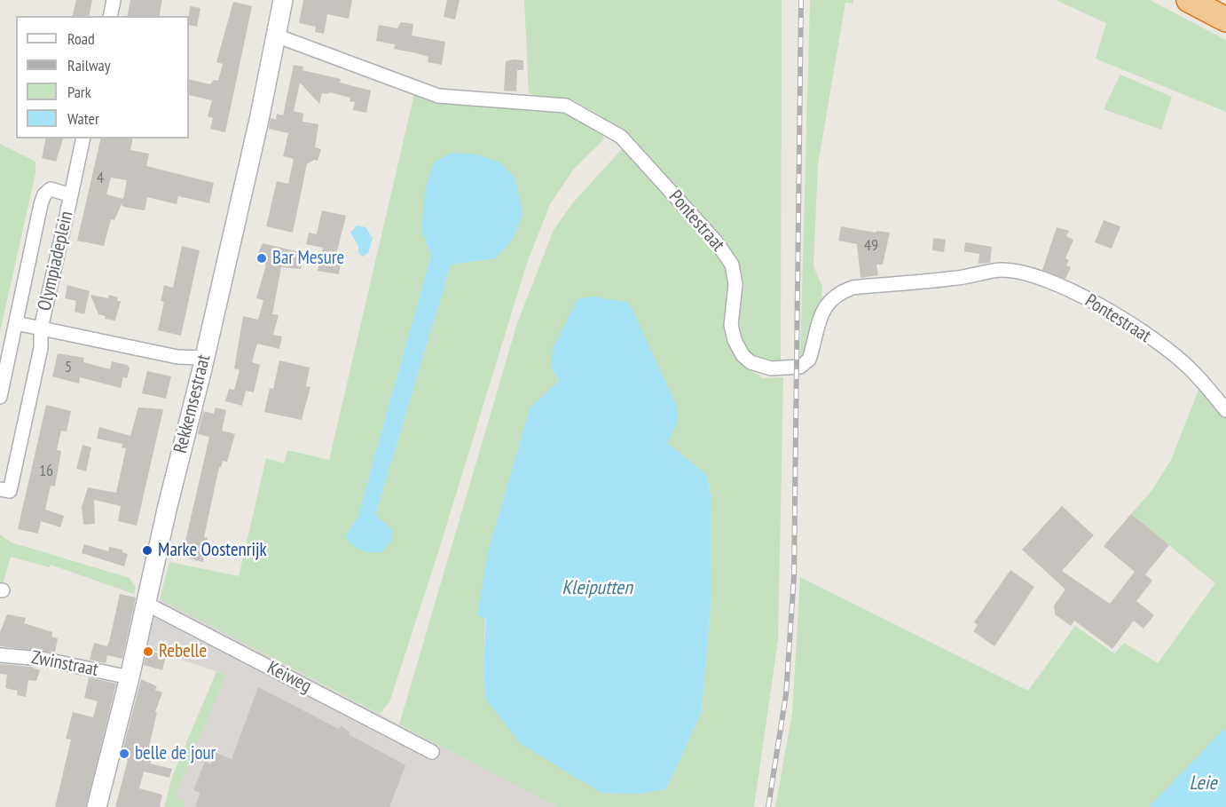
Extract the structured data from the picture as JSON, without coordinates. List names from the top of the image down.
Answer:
{
  "streets": {
    "street": [
      "Pontestraat",
      "Olympiadeplein",
      "Rekkemsestraat",
      "Zwinstraat",
      "Keiweg"
    ]
  },
  "crossings": [
    ["Pontestraat", "Rekkemsestraat"],
    ["Rekkemsestraat", "Zwinstraat"],
    ["Rekkemsestraat", "Keiweg"]
  ],
  "water": ["Kleiputten", "Leie"],
  "places": [
    "Bar Mesure",
    "Marke Oostenrijk",
    "Rebelle",
    "belle de jour"
  ],
  "house_numbers": [
    "4",
    "49",
    "5",
    "16"
  ],
  "legend": [
    "Road",
    "Railway",
    "Park",
    "Water"
  ]
}
